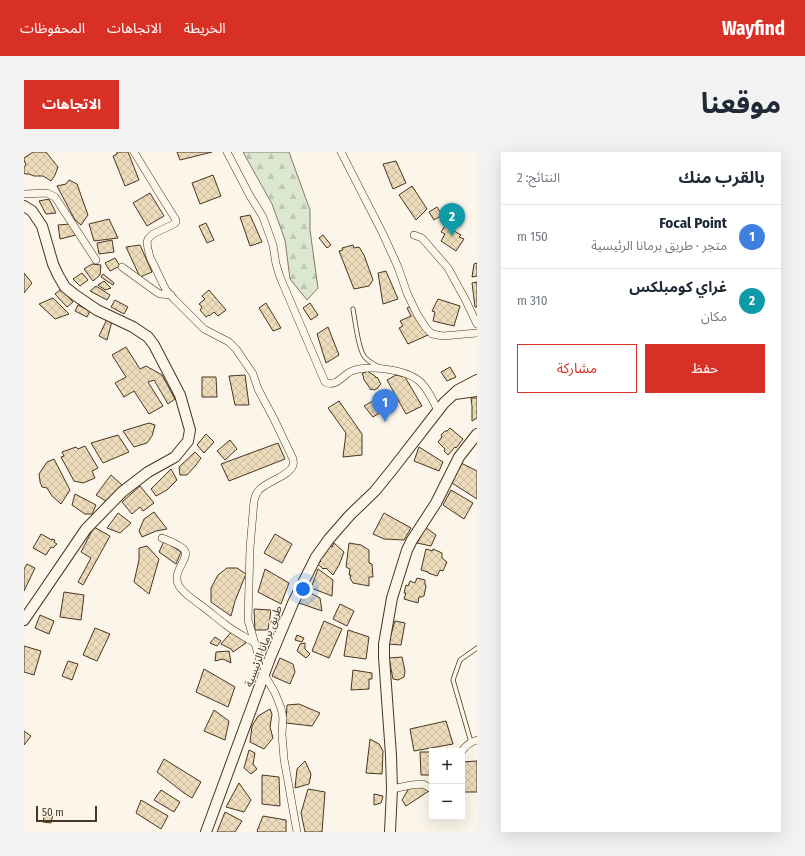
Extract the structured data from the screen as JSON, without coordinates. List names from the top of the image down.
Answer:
{
  "streets": {
    "street": ["طريق برمانا الرئيسية"]
  },
  "scale_bar": "50 m",
  "page": {
    "header": "Wayfind",
    "nav": ["الخريطة", "الاتجاهات", "المحفوظات"],
    "title": "موقعنا",
    "buttons": [
      "الاتجاهات",
      ["حفظ", "مشاركة"]
    ],
    "heading": ["بالقرب منك", "النتائج: 2"],
    "pins": ["2", "1"],
    "list": [
      {
        "mark": "1",
        "name": "Focal Point",
        "note": "متجر · طريق برمانا الرئيسية",
        "value": "150 m"
      },
      {
        "mark": "2",
        "name": "غراي كومبلكس",
        "note": "مكان",
        "value": "310 m"
      }
    ],
    "map_buttons": ["+", "−"],
    "scale": "50 m"
  }
}
